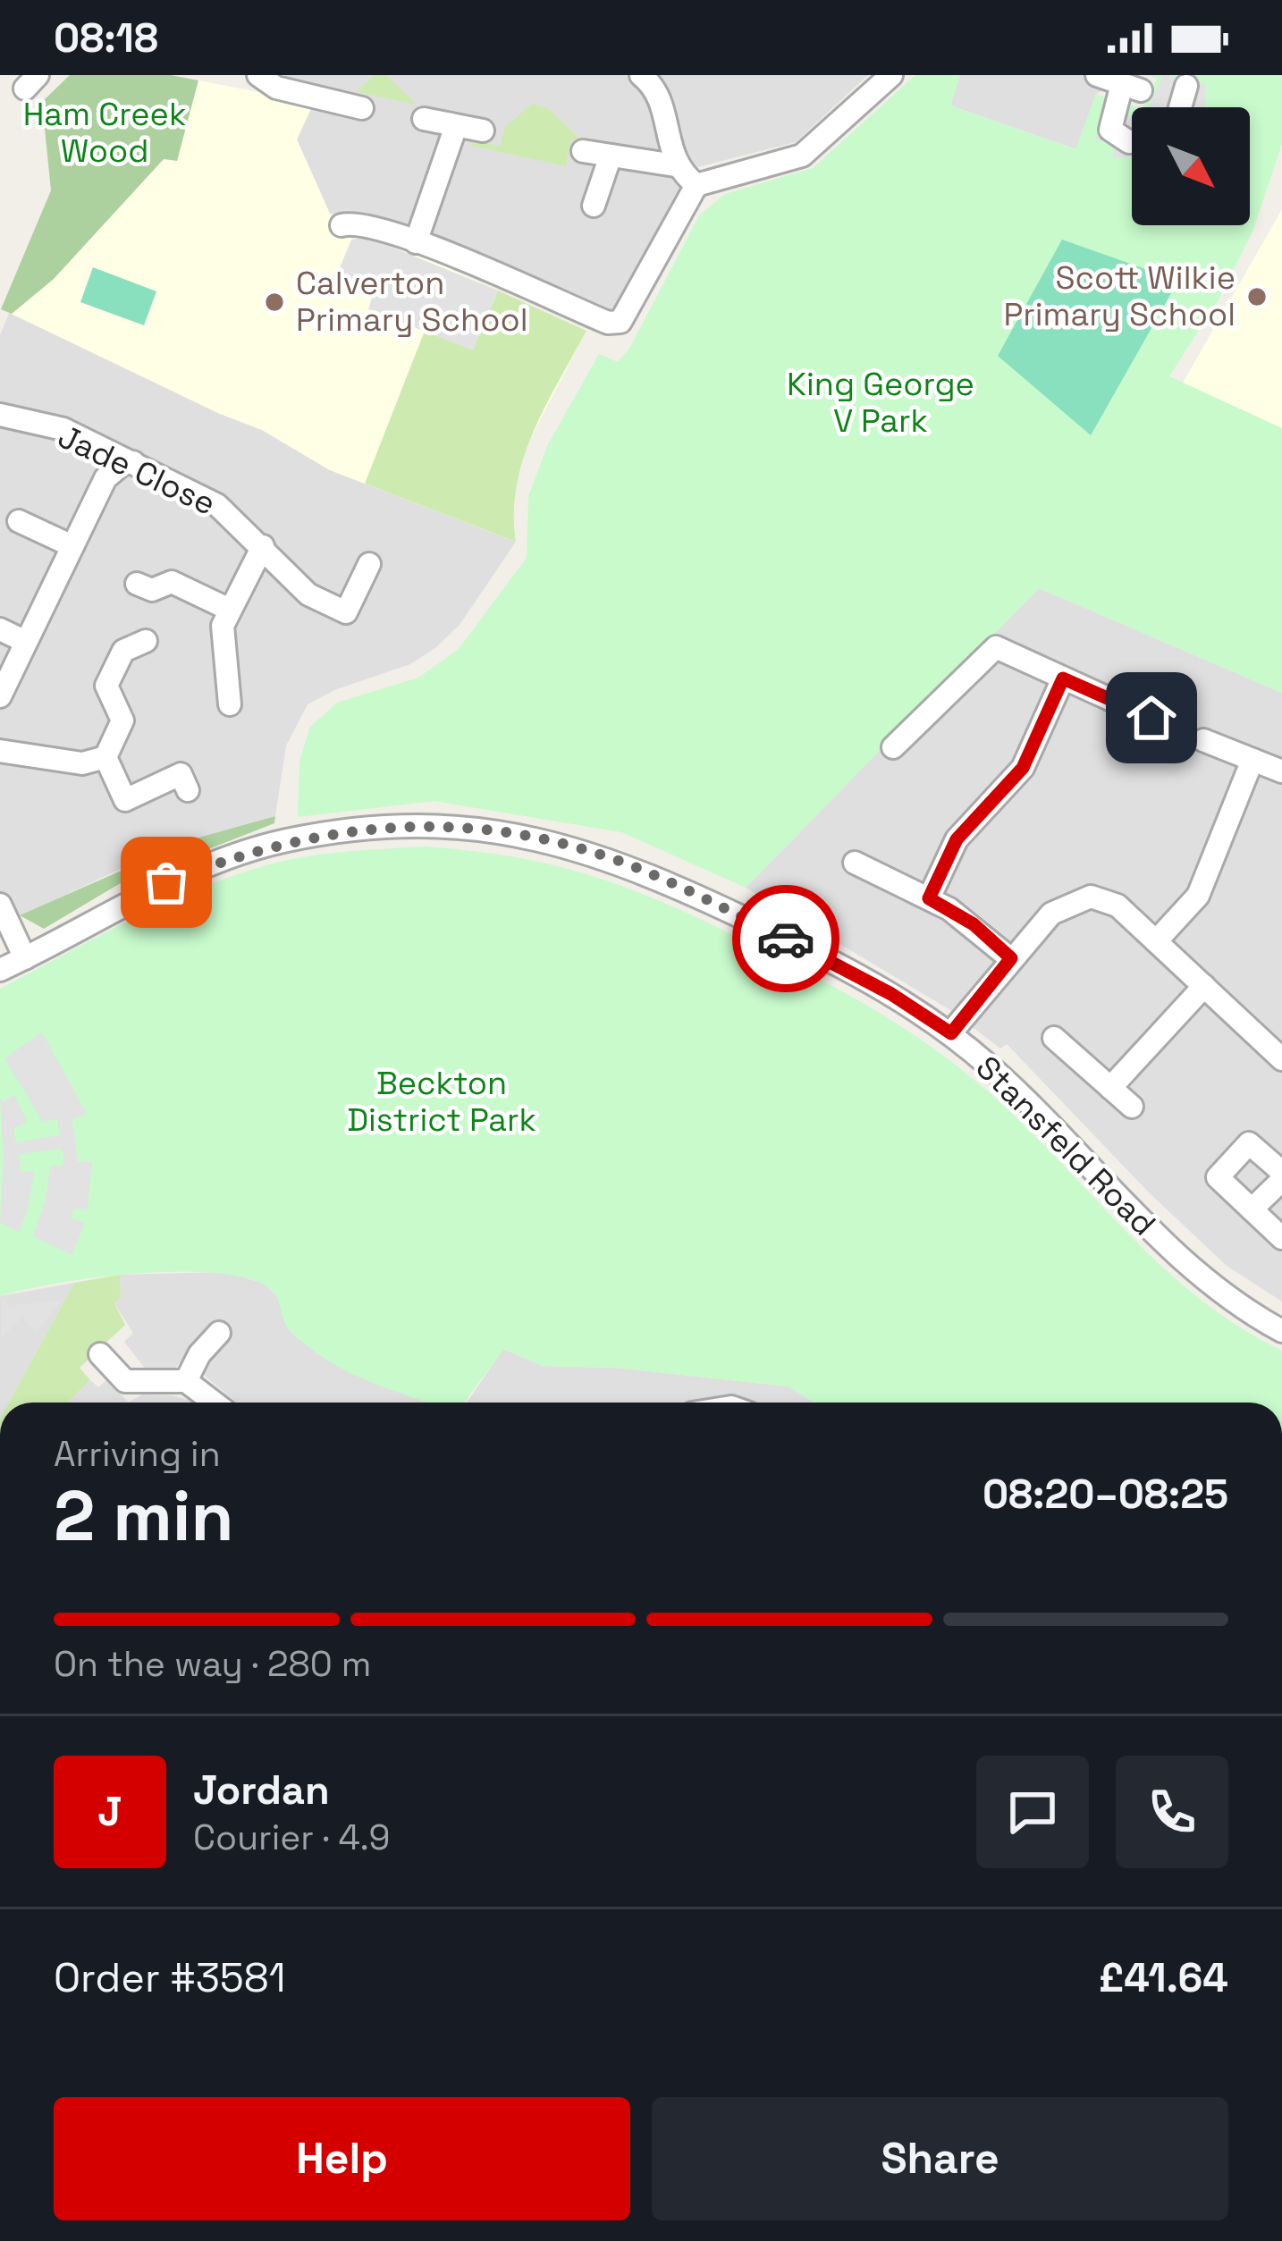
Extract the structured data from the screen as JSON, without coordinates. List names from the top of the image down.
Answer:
{
  "streets": {
    "street": ["Jade Close", "Stansfeld Road"]
  },
  "parks": ["Ham Creek Wood", "King George V Park", "Beckton District Park"],
  "places": ["Scott Wilkie Primary School", "Calverton Primary School"],
  "north": "bottom right",
  "page": {
    "status": "08:18",
    "heading": ["2 min", "Arriving in", "08:20–08:25"],
    "panel": [
      "Jordan",
      "Courier · 4.9",
      "Order #3581",
      "£41.64"
    ],
    "bar": "On the way · 280 m",
    "round": "J",
    "buttons": ["Help", "Share"]
  }
}
